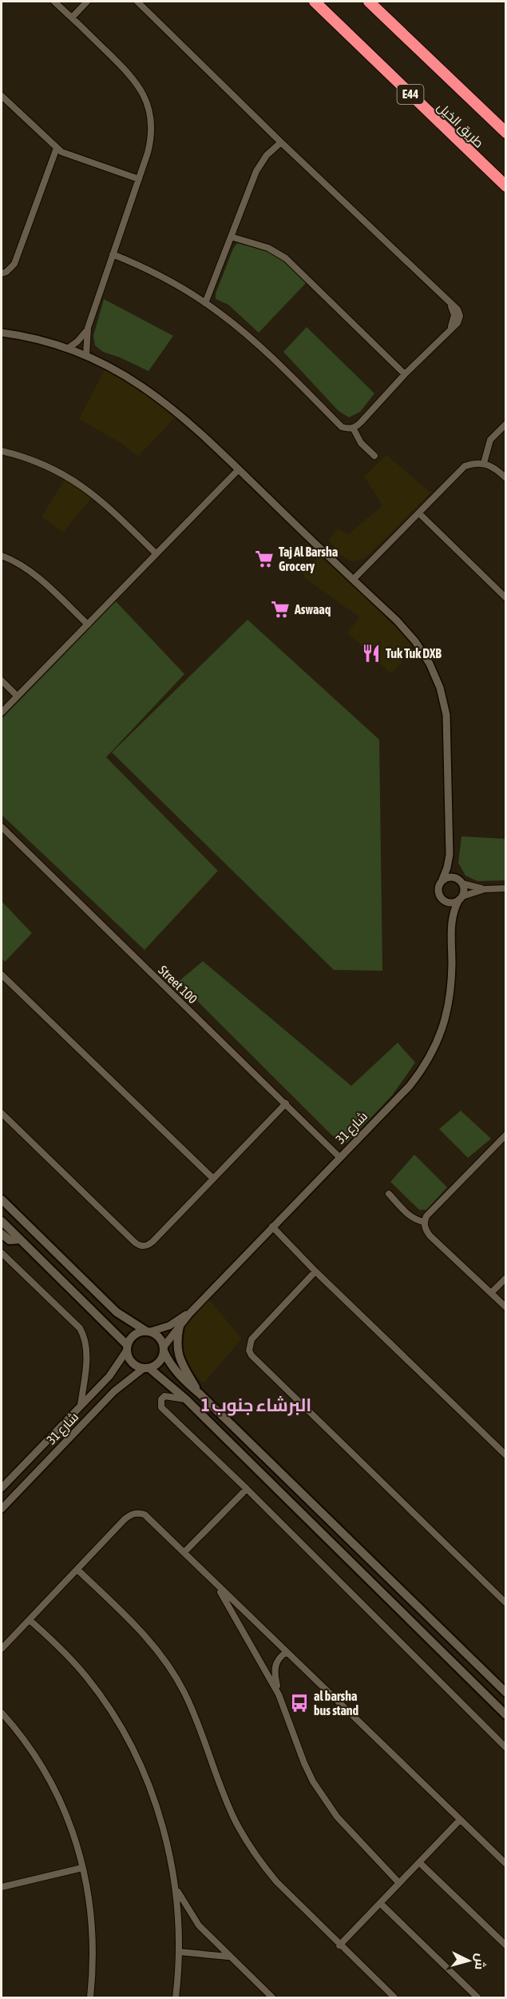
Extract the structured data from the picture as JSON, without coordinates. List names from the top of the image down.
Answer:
{
  "streets": {
    "highway": ["E44", "طريق الخيل"],
    "street": ["Street 100", "شارع 31"]
  },
  "crossings": [
    ["Street 100", "شارع 31"]
  ],
  "districts": ["البرشاء جنوب 1"],
  "places": {
    "supermarket": ["Taj Al Barsha Grocery", "Aswaaq"],
    "restaurant": ["Tuk Tuk DXB"],
    "bus stop": ["al barsha bus stand"]
  },
  "north": "right"
}
